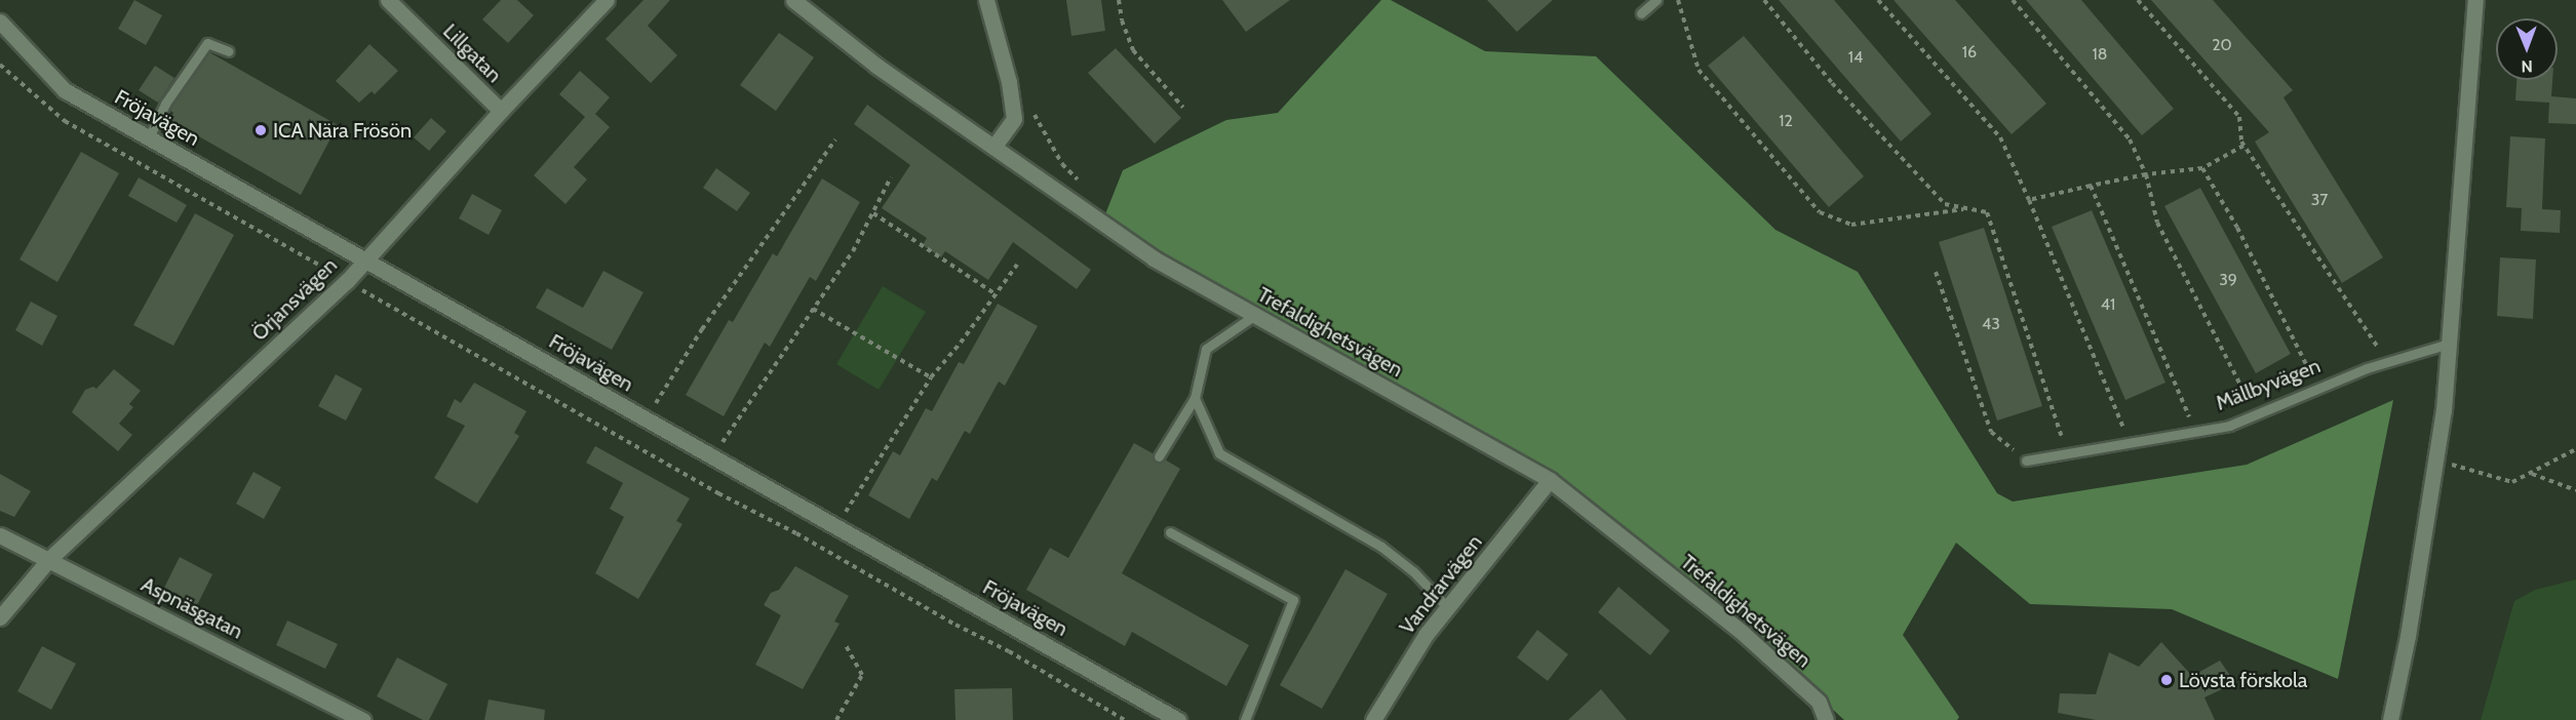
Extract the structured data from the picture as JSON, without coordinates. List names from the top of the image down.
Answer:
{
  "streets": {
    "street": [
      "Lillgatan",
      "Fröjavägen",
      "Örjansvägen",
      "Trefaldighetsvägen",
      "Vandrarvägen",
      "Aspnäsgatan"
    ],
    "lane": ["Mällbyvägen"]
  },
  "crossings": [
    ["Lillgatan", "Örjansvägen"],
    ["Fröjavägen", "Örjansvägen"],
    ["Örjansvägen", "Aspnäsgatan"],
    ["Trefaldighetsvägen", "Vandrarvägen"]
  ],
  "places": ["ICA Nära Frösön", "Lövsta förskola"],
  "house_numbers": [
    "20",
    "16",
    "18",
    "14",
    "12",
    "37",
    "39",
    "41",
    "43"
  ],
  "north": "bottom"
}
